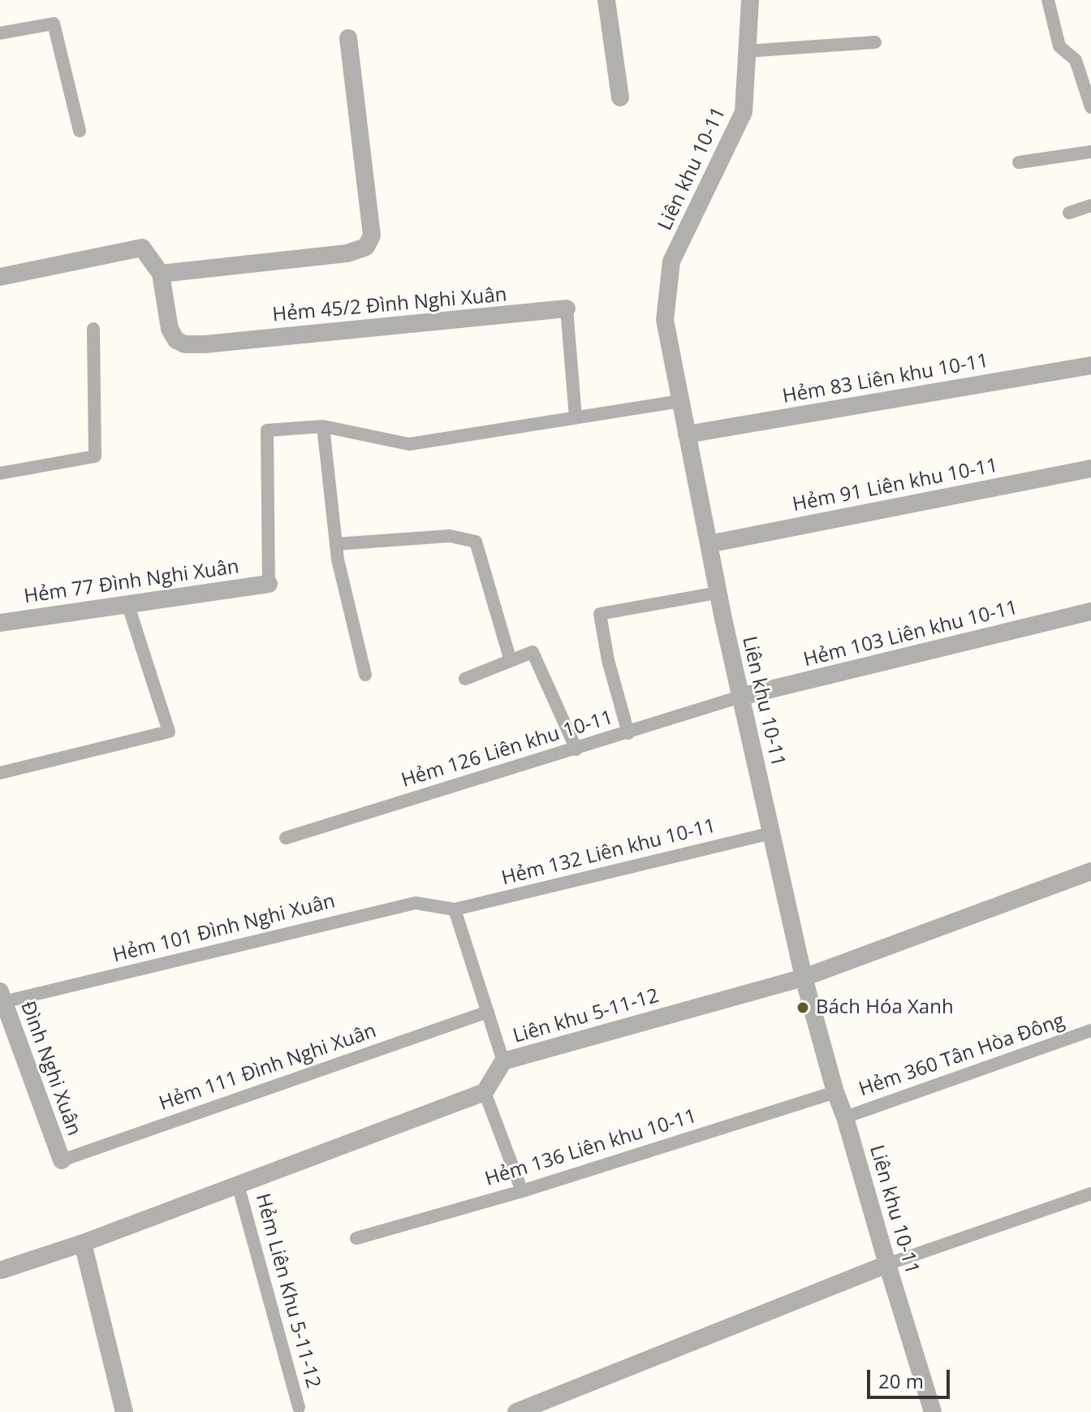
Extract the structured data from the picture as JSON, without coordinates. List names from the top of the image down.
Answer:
{
  "streets": {
    "street": [
      "Liên khu 10-11",
      "Hẻm 45/2 Đình Nghi Xuân",
      "Hẻm 83 Liên khu 10-11",
      "Hẻm 91 Liên khu 10-11",
      "Hẻm 77 Đình Nghi Xuân",
      "Hẻm 103 Liên khu 10-11",
      "Liên khu 5-11-12",
      "Đình Nghi Xuân"
    ],
    "lane": [
      "Hẻm 126 Liên khu 10-11",
      "Hẻm 132 Liên khu 10-11",
      "Hẻm 101 Đình Nghi Xuân",
      "Hẻm 360 Tân Hòa Đông",
      "Hẻm 111 Đình Nghi Xuân",
      "Hẻm 136 Liên khu 10-11",
      "Hẻm Liên Khu 5-11-12"
    ]
  },
  "crossings": [
    ["Liên khu 10-11", "Hẻm 83 Liên khu 10-11"],
    ["Liên khu 10-11", "Hẻm 91 Liên khu 10-11"],
    ["Liên khu 10-11", "Hẻm 103 Liên khu 10-11"],
    ["Liên khu 10-11", "Hẻm 126 Liên khu 10-11"],
    ["Liên khu 10-11", "Hẻm 132 Liên khu 10-11"],
    ["Liên khu 10-11", "Liên khu 5-11-12"],
    ["Liên khu 10-11", "Hẻm 360 Tân Hòa Đông"],
    ["Liên khu 10-11", "Hẻm 136 Liên khu 10-11"],
    ["Hẻm 103 Liên khu 10-11", "Hẻm 126 Liên khu 10-11"],
    ["Hẻm 132 Liên khu 10-11", "Hẻm 101 Đình Nghi Xuân"],
    ["Hẻm 101 Đình Nghi Xuân", "Đình Nghi Xuân"],
    ["Hẻm 111 Đình Nghi Xuân", "Đình Nghi Xuân"]
  ],
  "places": ["Bách Hóa Xanh"],
  "scale_bar": "20 m"
}
